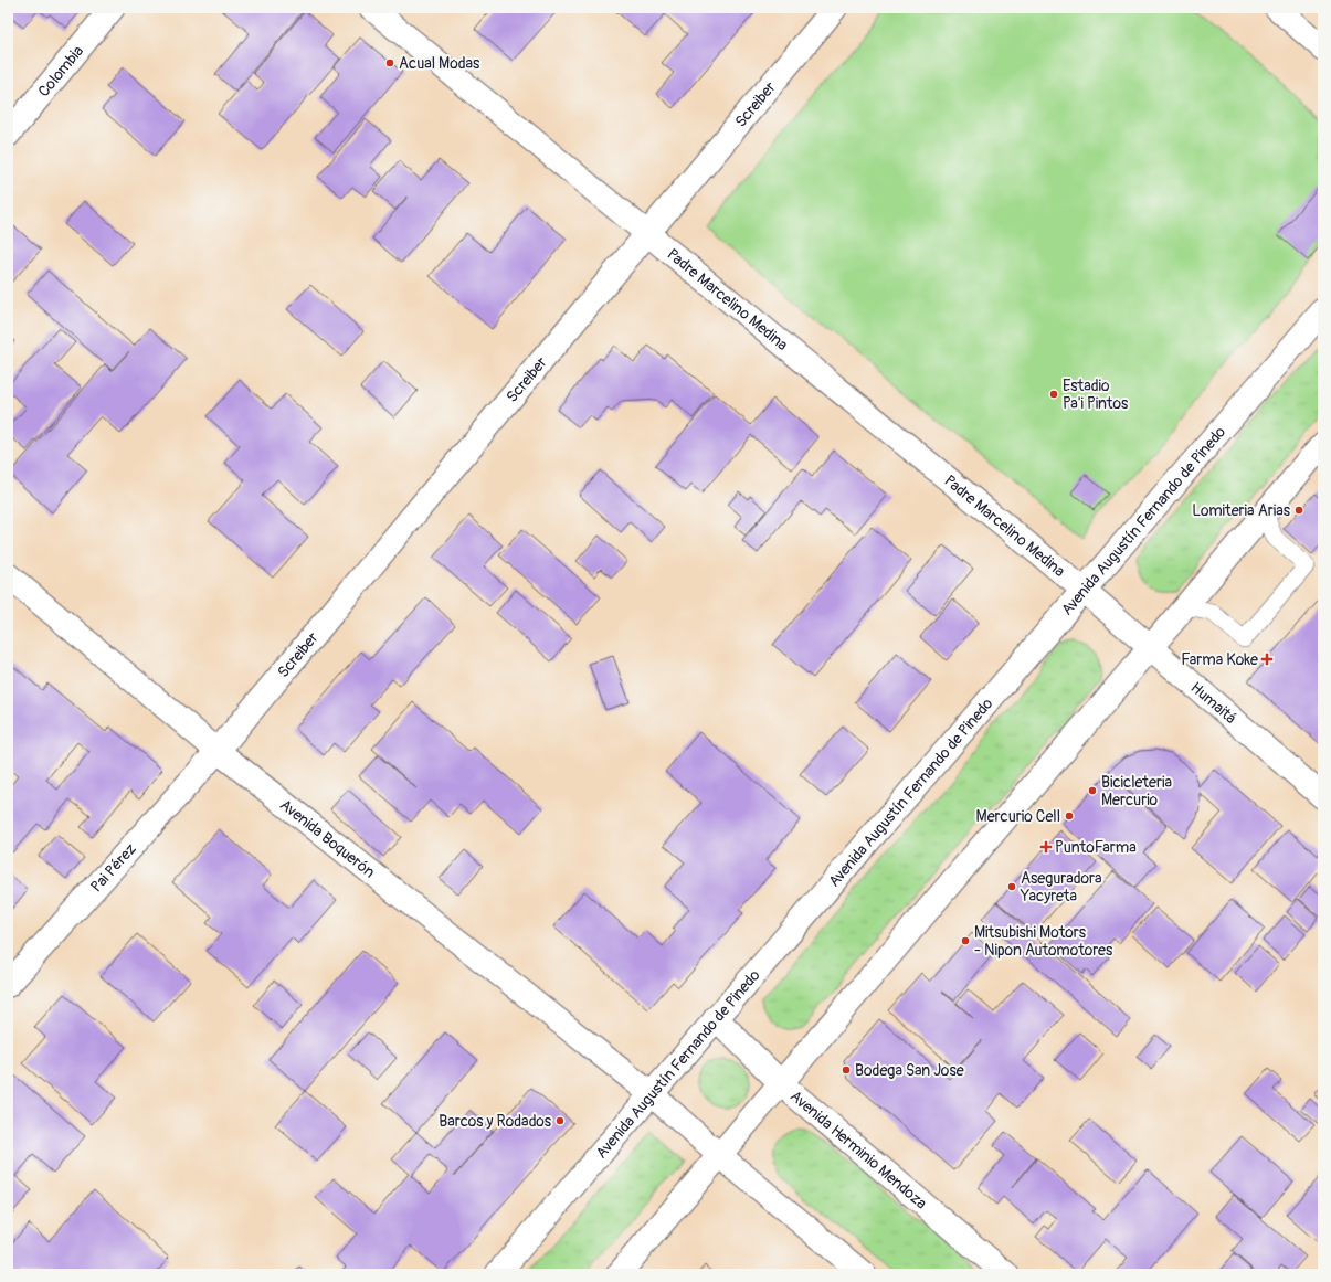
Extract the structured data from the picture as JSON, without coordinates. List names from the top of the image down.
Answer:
{
  "streets": {
    "main road": [
      "Colombia",
      "Screiber",
      "Padre Marcelino Medina",
      "Avenida Augustín Fernando de Pinedo",
      "Humaitá",
      "Avenida Boquerón",
      "Pai Pérez",
      "Avenida Herminio Mendoza"
    ]
  },
  "crossings": [
    ["Screiber", "Padre Marcelino Medina"],
    ["Screiber", "Avenida Boquerón"],
    ["Screiber", "Pai Pérez"],
    ["Padre Marcelino Medina", "Avenida Augustín Fernando de Pinedo"],
    ["Padre Marcelino Medina", "Humaitá"],
    ["Avenida Augustín Fernando de Pinedo", "Humaitá"],
    ["Avenida Augustín Fernando de Pinedo", "Avenida Boquerón"],
    ["Avenida Augustín Fernando de Pinedo", "Avenida Herminio Mendoza"],
    ["Avenida Boquerón", "Pai Pérez"]
  ],
  "places": {
    "other": [
      "Acual Modas",
      "Estadio Pa'i Pintos",
      "Lomiteria Arias",
      "Bicicleteria Mercurio",
      "Mercurio Cell",
      "Aseguradora Yacyreta",
      "Mitsubishi Motors - Nipon Automotores",
      "Bodega San Jose",
      "Barcos y Rodados"
    ],
    "health": ["Farma Koke", "PuntoFarma"]
  }
}
